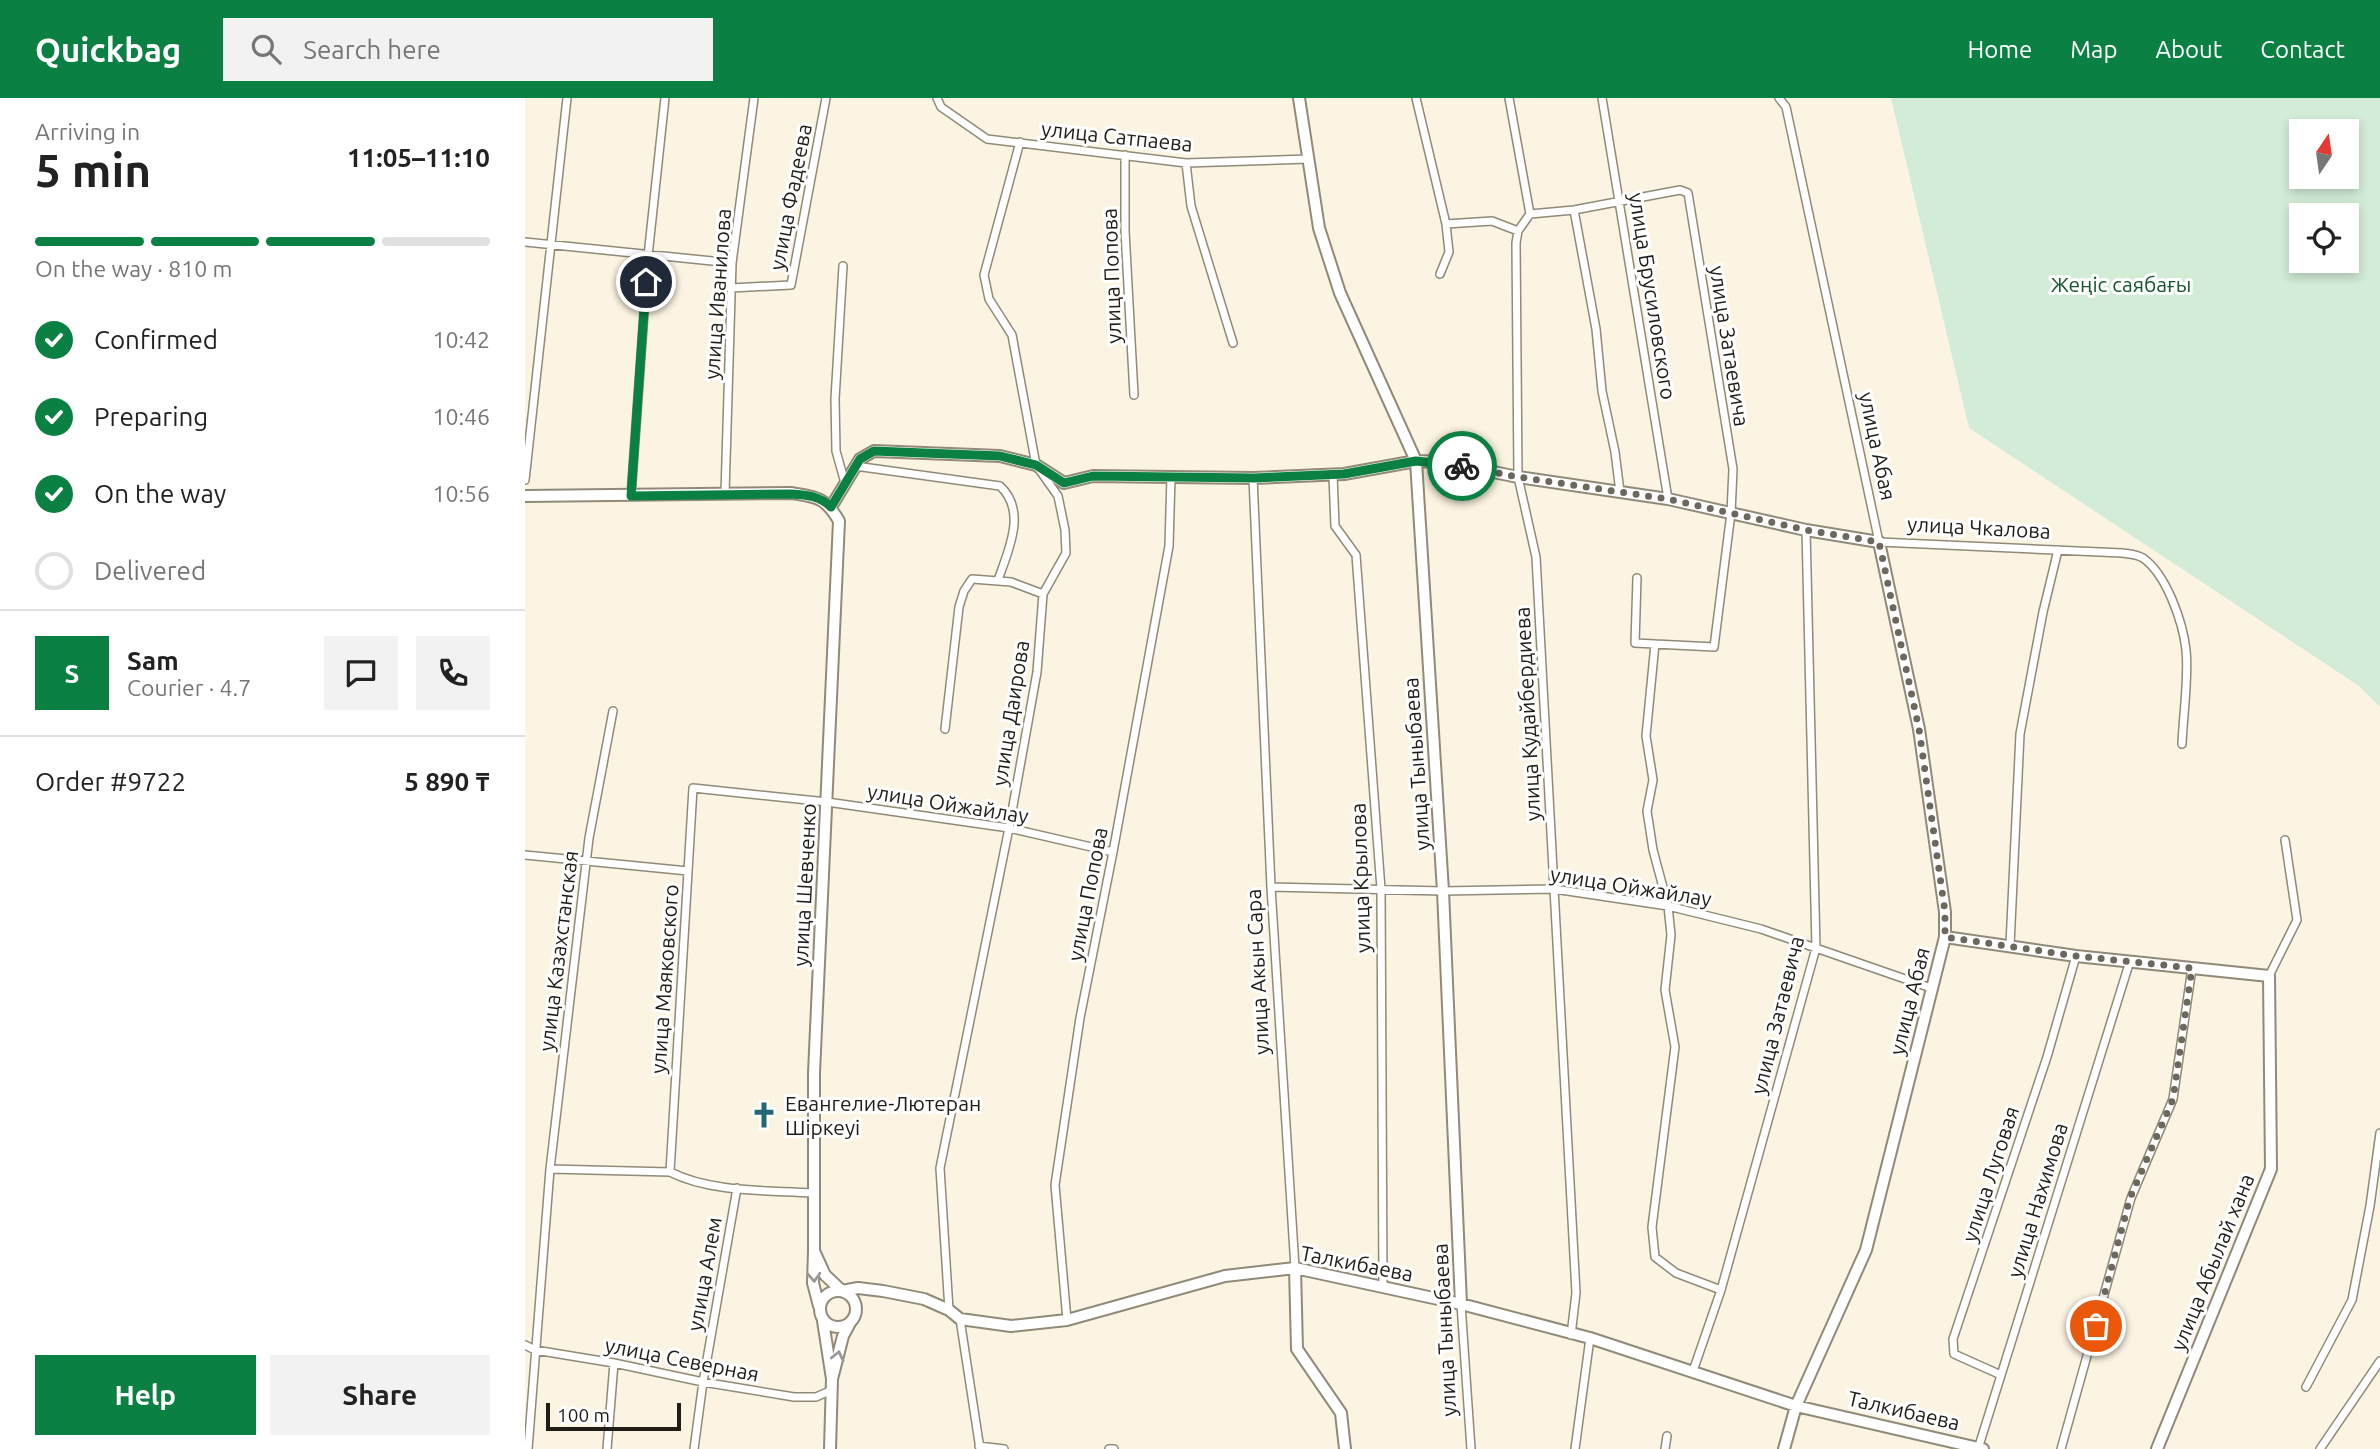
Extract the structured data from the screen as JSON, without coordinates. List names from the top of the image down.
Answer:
{
  "streets": {
    "street": [
      "улица Сатпаева",
      "улица Фадеева",
      "улица Попова",
      "улица Иванилова",
      "улица Брусиловского",
      "улица Затаевича",
      "улица Абая",
      "улица Чкалова",
      "улица Даирова",
      "улица Кудайбердиева",
      "улица Тыныбаева",
      "улица Ойжайлау",
      "улица Крылова",
      "улица Шевченко",
      "улица Казахстанская",
      "улица Акын Сара",
      "улица Маяковского",
      "улица Луговая",
      "улица Нахимова",
      "улица Абылай хана",
      "Талкибаева",
      "улица Алем",
      "улица Северная"
    ]
  },
  "crossings": [
    ["улица Сатпаева", "улица Попова"],
    ["улица Сатпаева", "улица Даирова"],
    ["улица Сатпаева", "улица Тыныбаева"],
    ["улица Фадеева", "улица Иванилова"],
    ["улица Попова", "улица Чкалова"],
    ["улица Попова", "улица Ойжайлау"],
    ["улица Попова", "Талкибаева"],
    ["улица Брусиловского", "улица Затаевича"],
    ["улица Брусиловского", "улица Чкалова"],
    ["улица Затаевича", "улица Чкалова"],
    ["улица Затаевича", "улица Ойжайлау"],
    ["улица Затаевича", "Талкибаева"],
    ["улица Абая", "улица Чкалова"],
    ["улица Абая", "улица Ойжайлау"],
    ["улица Абая", "Талкибаева"],
    ["улица Чкалова", "улица Даирова"],
    ["улица Чкалова", "улица Кудайбердиева"],
    ["улица Чкалова", "улица Тыныбаева"],
    ["улица Чкалова", "улица Крылова"],
    ["улица Чкалова", "улица Акын Сара"],
    ["улица Даирова", "улица Ойжайлау"],
    ["улица Кудайбердиева", "улица Ойжайлау"],
    ["улица Кудайбердиева", "Талкибаева"],
    ["улица Тыныбаева", "улица Ойжайлау"],
    ["улица Тыныбаева", "Талкибаева"],
    ["улица Ойжайлау", "улица Крылова"],
    ["улица Ойжайлау", "улица Шевченко"],
    ["улица Ойжайлау", "улица Акын Сара"],
    ["улица Ойжайлау", "улица Маяковского"],
    ["улица Крылова", "Талкибаева"],
    ["улица Казахстанская", "улица Северная"],
    ["улица Акын Сара", "Талкибаева"],
    ["улица Луговая", "улица Нахимова"],
    ["улица Нахимова", "Талкибаева"],
    ["улица Алем", "улица Северная"]
  ],
  "parks": ["Жеңіс саябағы"],
  "places": {
    "church": ["Евангелие-Лютеран Шіркеуі"]
  },
  "scale_bar": "100 m",
  "north": "top",
  "page": {
    "header": "Quickbag",
    "search": "Search here",
    "nav": [
      "Home",
      "Map",
      "About",
      "Contact"
    ],
    "heading": ["5 min", "Arriving in", "11:05–11:10"],
    "panel": [
      "Sam",
      "Courier · 4.7",
      "Order #9722",
      "5 890 ₸"
    ],
    "bar": "On the way · 810 m",
    "list": [
      ["Confirmed", "10:42"],
      ["Preparing", "10:46"],
      ["On the way", "10:56"],
      "Delivered"
    ],
    "round": "S",
    "buttons": ["Help", "Share"],
    "scale": "100 m"
  }
}
